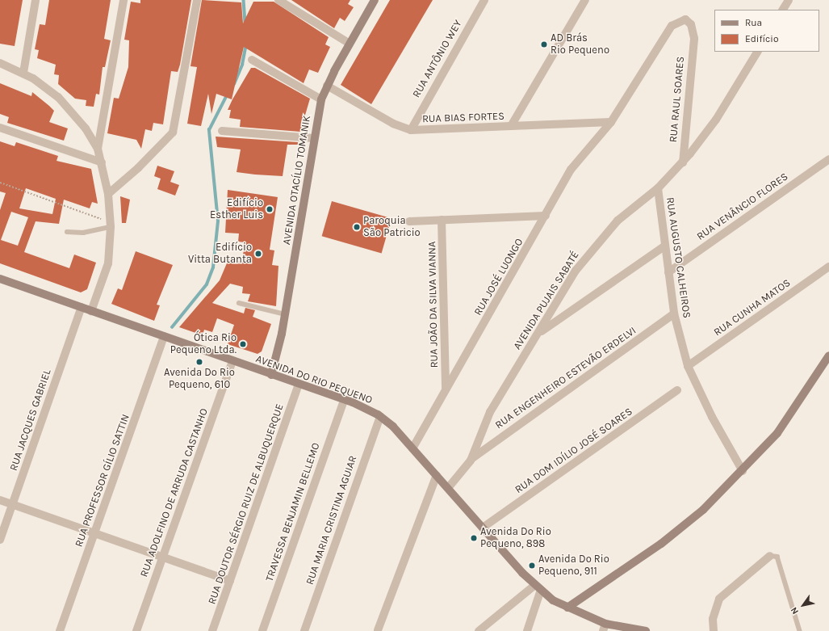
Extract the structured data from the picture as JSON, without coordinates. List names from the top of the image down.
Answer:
{
  "streets": {
    "main road": ["AVENIDA OTACÍLIO TOMANIK", "AVENIDA DO RIO PEQUENO"],
    "street": [
      "RUA ANTÔNIO WEY",
      "RUA RAUL SOARES",
      "RUA BIAS FORTES",
      "RUA VENÂNCIO FLORES",
      "RUA AUGUSTO CALHEIROS",
      "RUA JOSÉ LUONGO",
      "AVENIDA PUJAIS SABATÉ",
      "RUA JOÃO DA SILVA VIANNA",
      "RUA CUNHA MATOS",
      "RUA ENGENHEIRO ESTEVÃO ERDELVI",
      "RUA JACQUES GABRIEL",
      "RUA DOM IDÍLIO JOSÉ SOARES",
      "RUA PROFESSOR GÍLIO SATTIN",
      "RUA ADOLFINO DE ARRUDA CASTANHO",
      "RUA DOUTOR SÉRGIO RUIZ DE ALBUQUERQUE",
      "TRAVESSA BENJAMIN BELLEMO",
      "RUA MARIA CRISTINA AGUIAR"
    ]
  },
  "crossings": [
    ["RUA ANTÔNIO WEY", "RUA BIAS FORTES"],
    ["RUA RAUL SOARES", "RUA JOSÉ LUONGO"],
    ["RUA RAUL SOARES", "AVENIDA PUJAIS SABATÉ"],
    ["RUA BIAS FORTES", "AVENIDA OTACÍLIO TOMANIK"],
    ["RUA BIAS FORTES", "RUA JOSÉ LUONGO"],
    ["AVENIDA OTACÍLIO TOMANIK", "AVENIDA DO RIO PEQUENO"],
    ["RUA VENÂNCIO FLORES", "RUA AUGUSTO CALHEIROS"],
    ["RUA AUGUSTO CALHEIROS", "AVENIDA PUJAIS SABATÉ"],
    ["RUA AUGUSTO CALHEIROS", "RUA CUNHA MATOS"],
    ["RUA AUGUSTO CALHEIROS", "RUA ENGENHEIRO ESTEVÃO ERDELVI"],
    ["RUA JOSÉ LUONGO", "RUA JOÃO DA SILVA VIANNA"],
    ["RUA JOSÉ LUONGO", "AVENIDA DO RIO PEQUENO"],
    ["AVENIDA PUJAIS SABATÉ", "RUA ENGENHEIRO ESTEVÃO ERDELVI"],
    ["AVENIDA PUJAIS SABATÉ", "AVENIDA DO RIO PEQUENO"],
    ["AVENIDA DO RIO PEQUENO", "RUA JACQUES GABRIEL"],
    ["AVENIDA DO RIO PEQUENO", "RUA DOM IDÍLIO JOSÉ SOARES"],
    ["AVENIDA DO RIO PEQUENO", "RUA PROFESSOR GÍLIO SATTIN"],
    ["AVENIDA DO RIO PEQUENO", "RUA ADOLFINO DE ARRUDA CASTANHO"],
    ["AVENIDA DO RIO PEQUENO", "RUA DOUTOR SÉRGIO RUIZ DE ALBUQUERQUE"],
    ["AVENIDA DO RIO PEQUENO", "TRAVESSA BENJAMIN BELLEMO"],
    ["AVENIDA DO RIO PEQUENO", "RUA MARIA CRISTINA AGUIAR"]
  ],
  "places": [
    "AD Brás Rio Pequeno",
    "Edifício Esther Luis",
    "Paroquia São Patricio",
    "Edifício Vitta Butanta",
    "Ótica Rio Pequeno Ltda.",
    "Avenida Do Rio Pequeno, 610",
    "Avenida Do Rio Pequeno, 898",
    "Avenida Do Rio Pequeno, 911"
  ],
  "legend": ["Rua", "Edifício"],
  "north": "bottom left"
}
